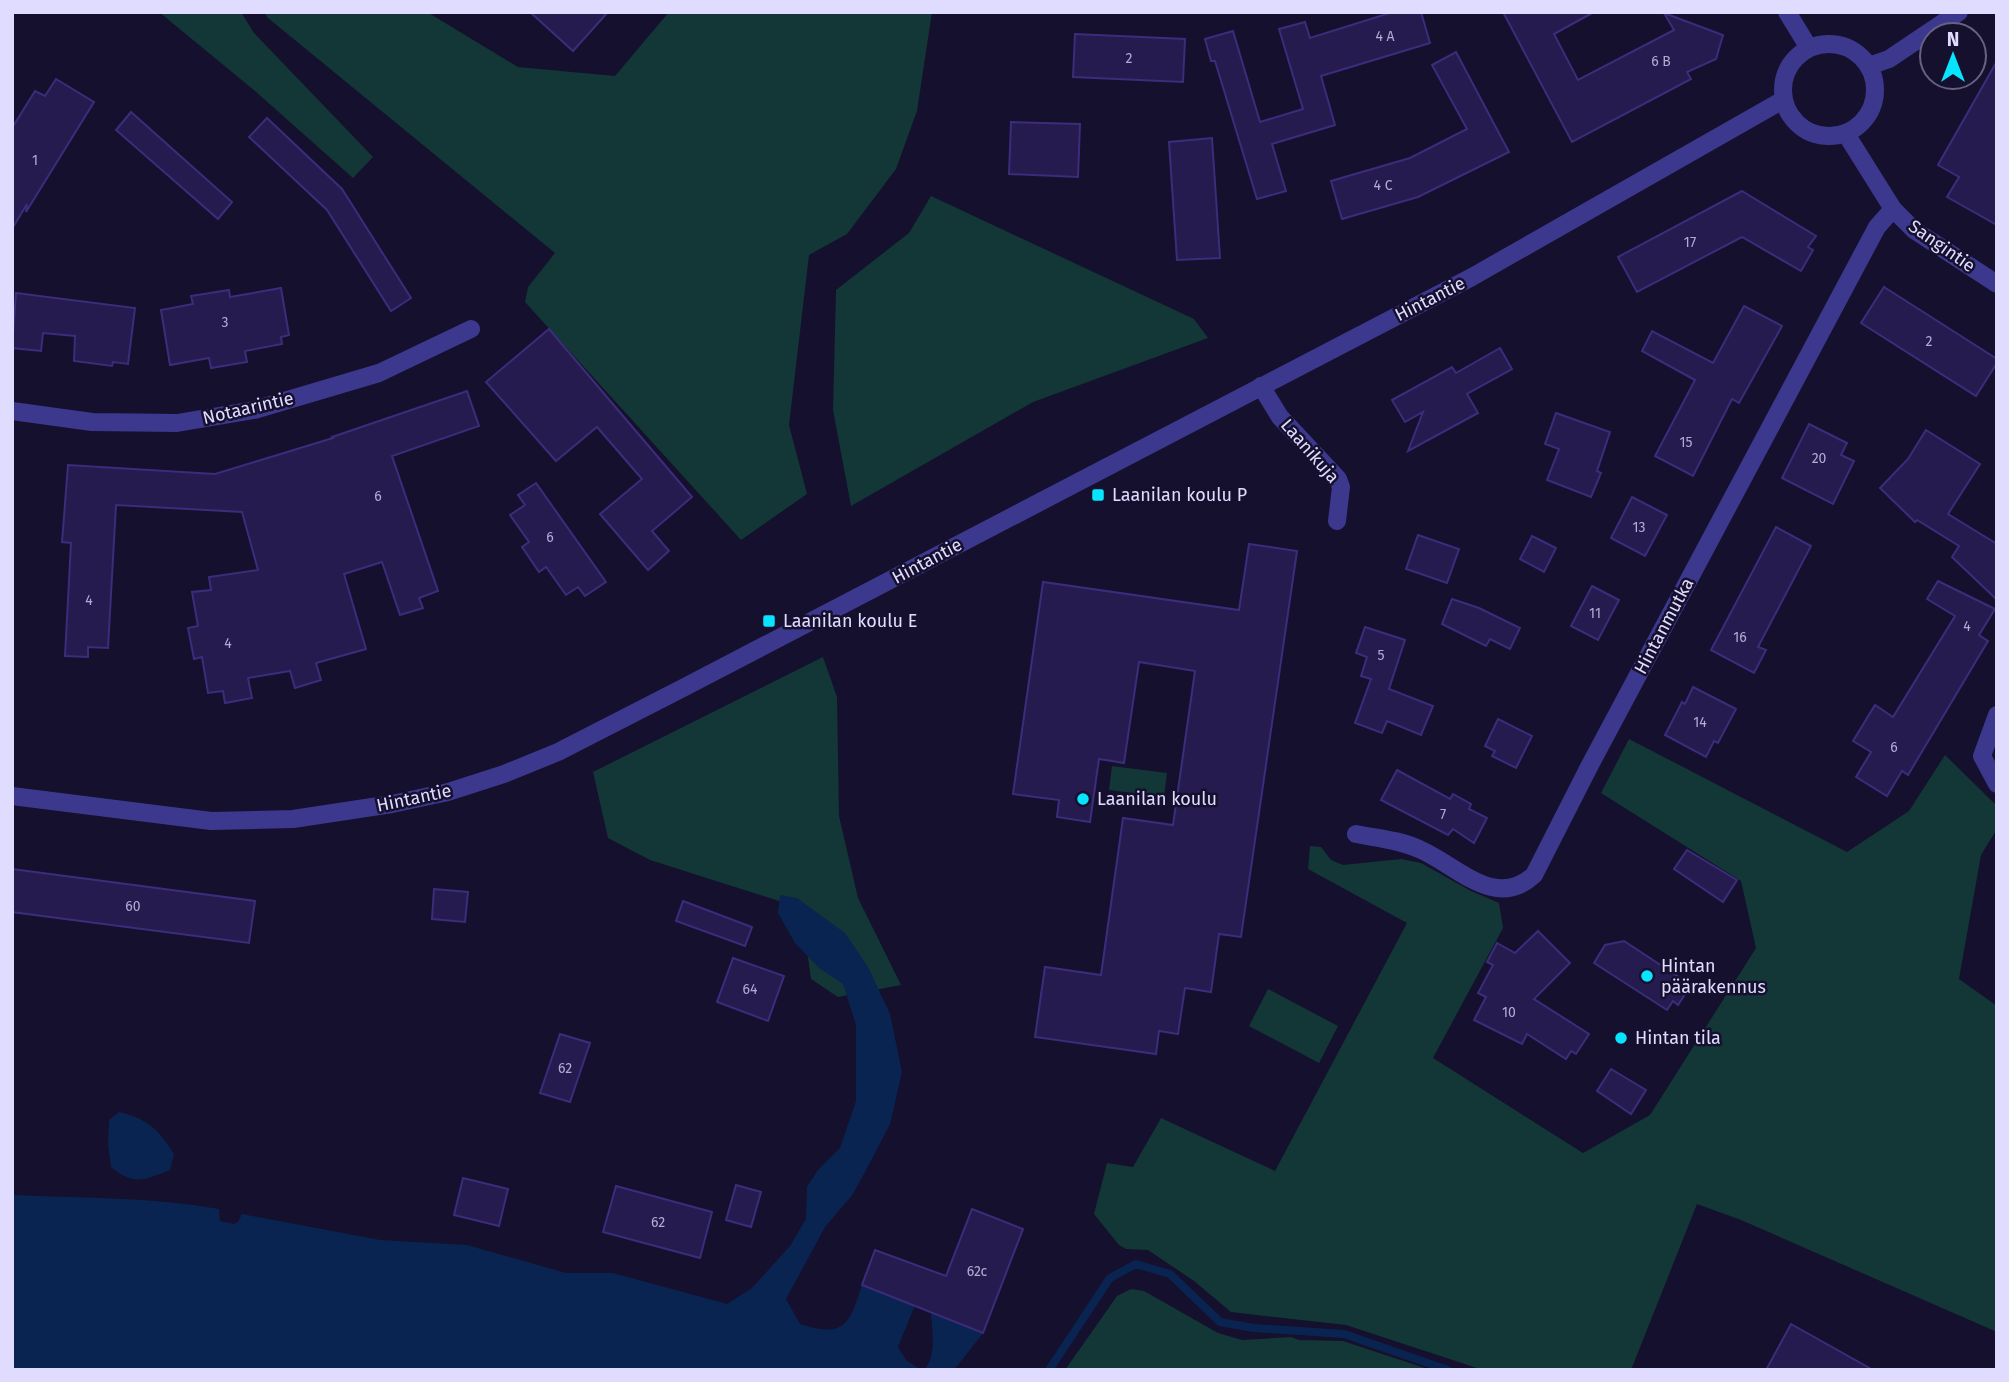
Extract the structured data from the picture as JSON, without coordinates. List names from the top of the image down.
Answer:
{
  "streets": {
    "street": [
      "Sangintie",
      "Hintantie",
      "Notaarintie",
      "Laanikuja",
      "Hintanmutka"
    ]
  },
  "crossings": [
    ["Sangintie", "Hintantie"],
    ["Sangintie", "Hintanmutka"],
    ["Hintantie", "Laanikuja"]
  ],
  "places": {
    "transit": ["Laanilan koulu P", "Laanilan koulu E"],
    "other": ["Laanilan koulu", "Hintan päärakennus", "Hintan tila"]
  },
  "house_numbers": [
    "4 A",
    "2",
    "6 B",
    "1",
    "4 C",
    "17",
    "3",
    "2",
    "15",
    "20",
    "6",
    "13",
    "6",
    "4",
    "11",
    "4",
    "16",
    "4",
    "5",
    "14",
    "6",
    "7",
    "60",
    "64",
    "10",
    "62",
    "62",
    "62c"
  ],
  "north": "top"
}
